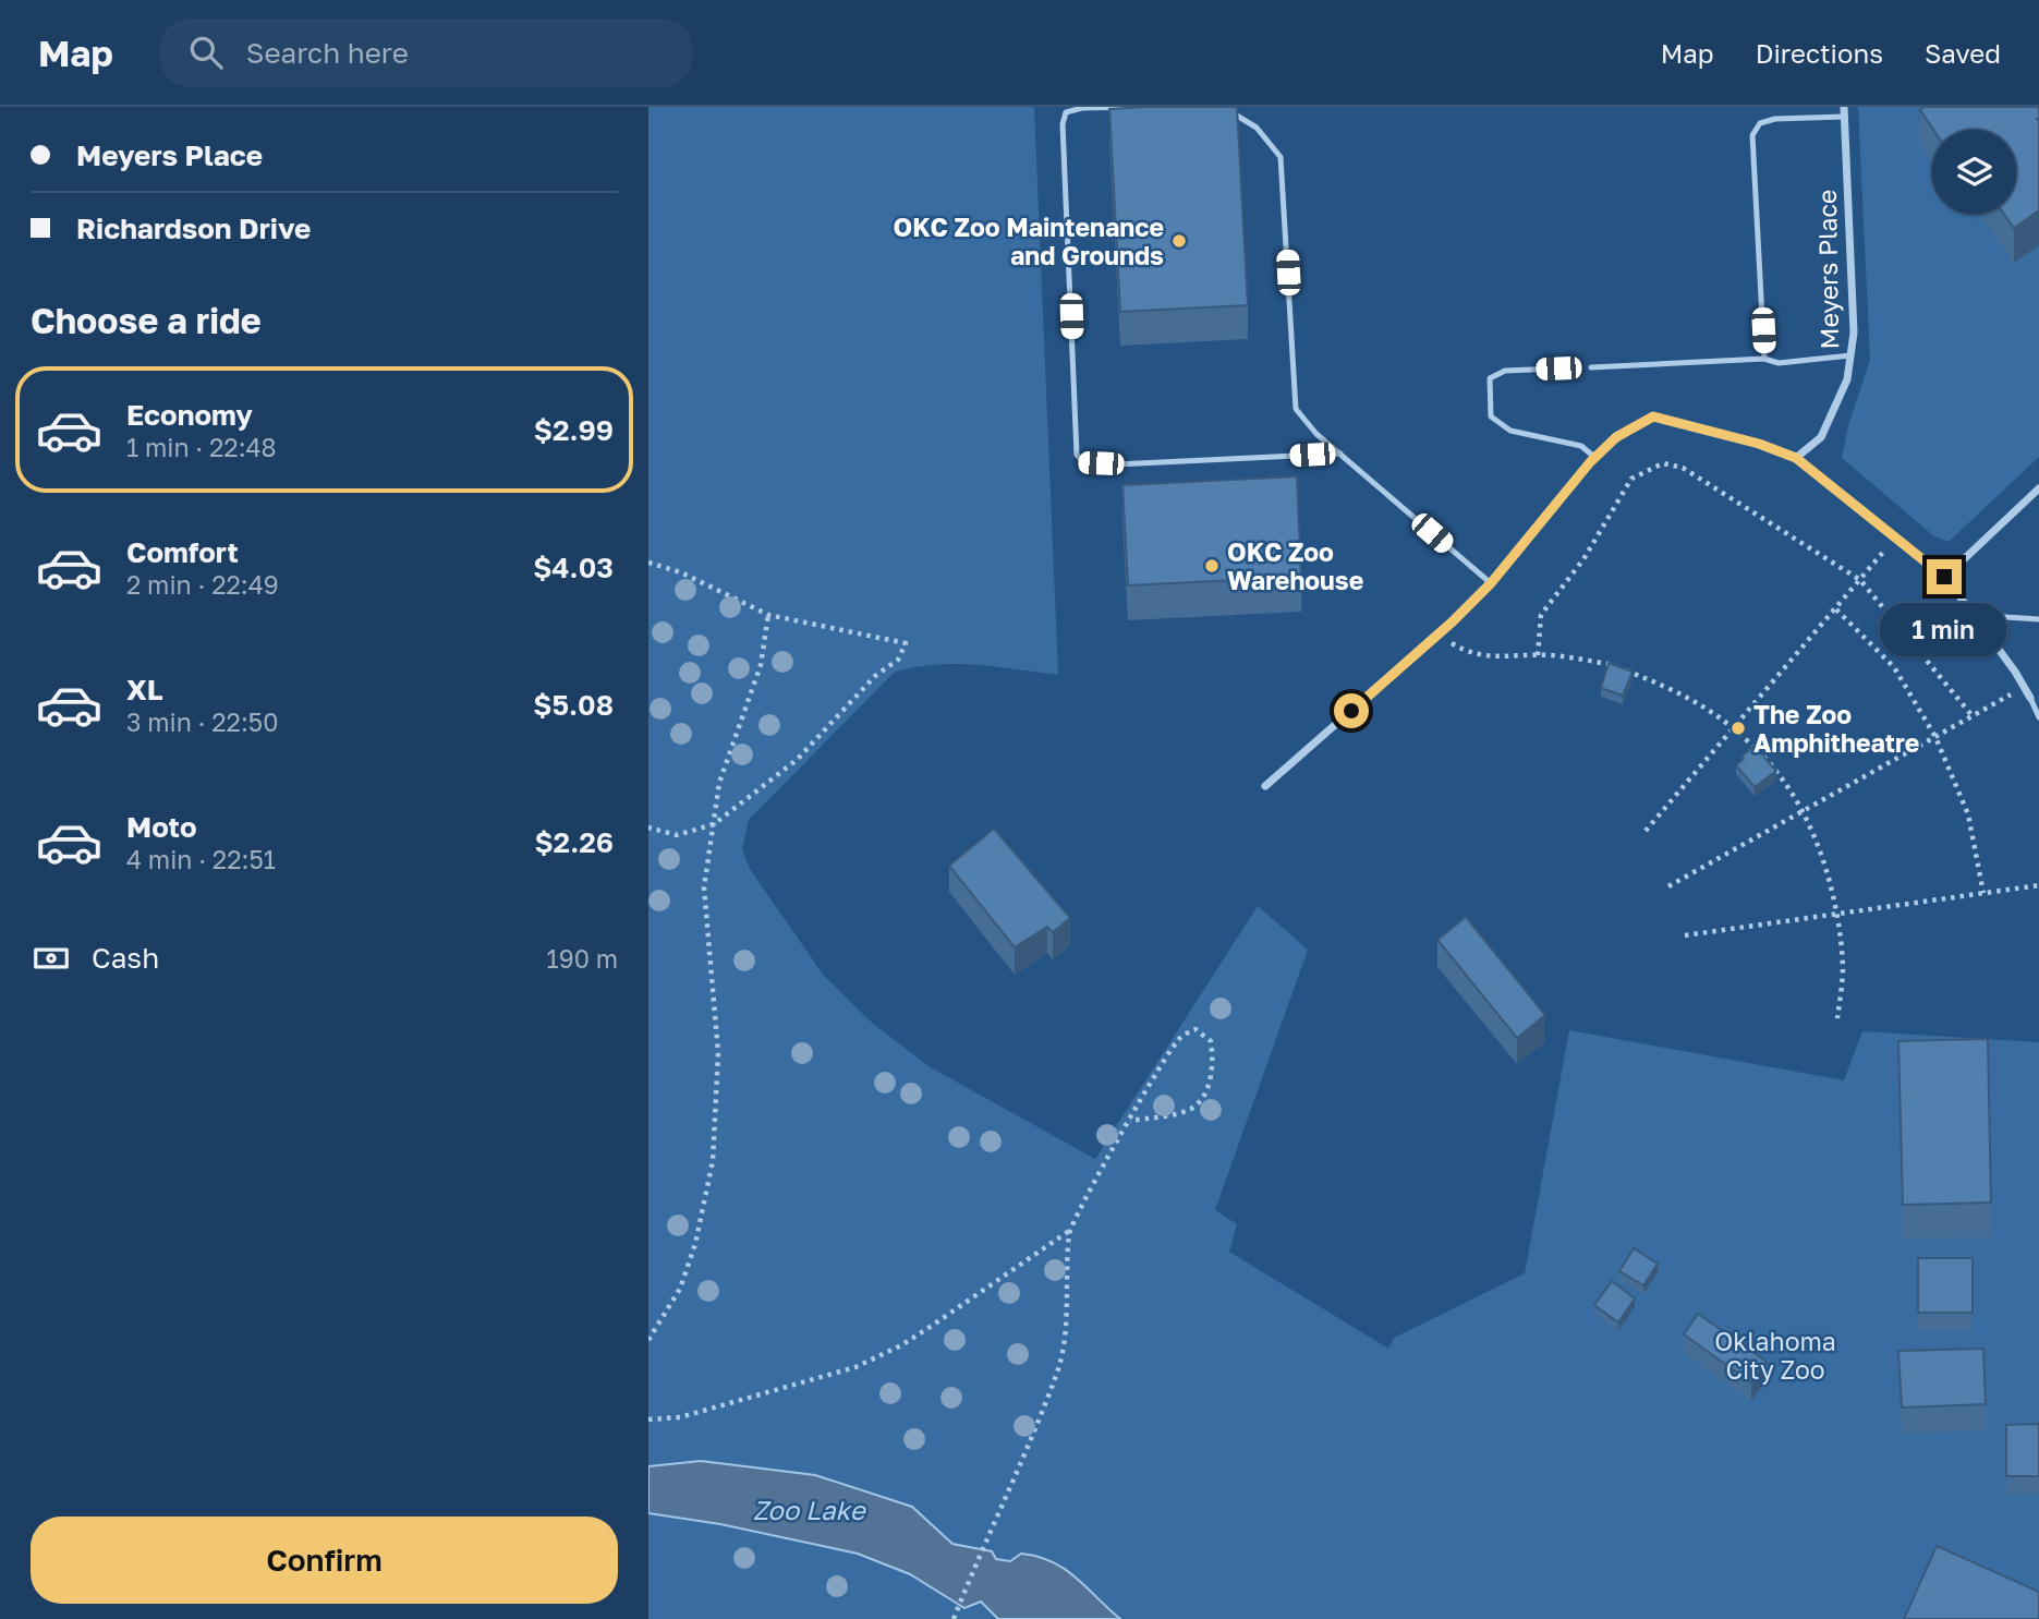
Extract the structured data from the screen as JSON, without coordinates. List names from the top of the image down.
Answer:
{
  "streets": {
    "street": ["Meyers Place"]
  },
  "water": ["Zoo Lake"],
  "parks": ["Oklahoma City Zoo"],
  "places": ["OKC Zoo Maintenance and Grounds", "OKC Zoo Warehouse", "The Zoo Amphitheatre"],
  "page": {
    "header": "Map",
    "search": "Search here",
    "nav": ["Map", "Directions", "Saved"],
    "banner": ["Meyers Place", "Richardson Drive"],
    "heading": "Choose a ride",
    "list": [
      {
        "name": "Economy",
        "note": "1 min · 22:48",
        "value": "$2.99"
      },
      {
        "name": "Comfort",
        "note": "2 min · 22:49",
        "value": "$4.03"
      },
      {
        "name": "XL",
        "note": "3 min · 22:50",
        "value": "$5.08"
      },
      {
        "name": "Moto",
        "note": "4 min · 22:51",
        "value": "$2.26"
      }
    ],
    "bubble": "1 min",
    "pay": ["Cash", "190 m"],
    "buttons": "Confirm"
  }
}
